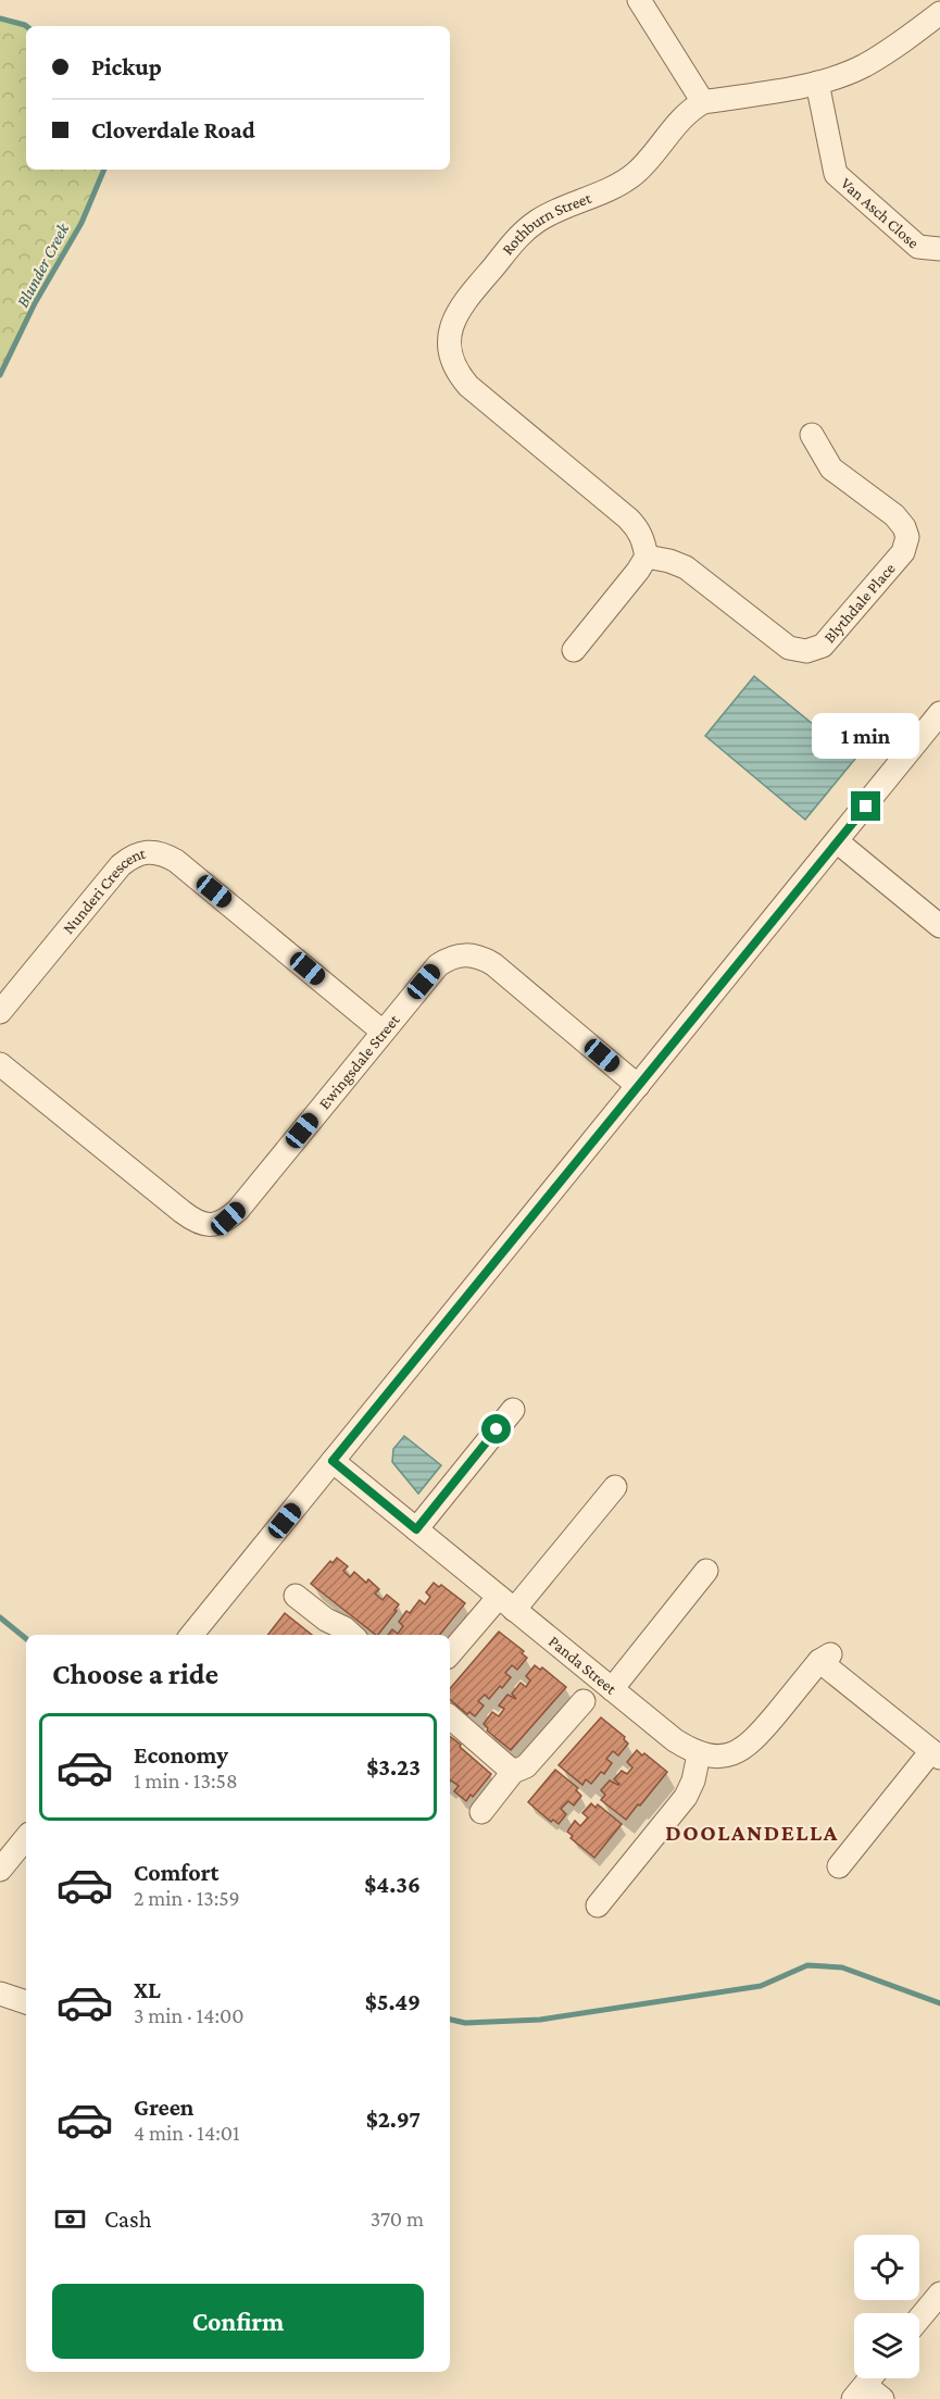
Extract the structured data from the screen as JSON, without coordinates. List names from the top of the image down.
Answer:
{
  "streets": {
    "street": [
      "Van Asch Close",
      "Rothburn Street",
      "Blythdale Place",
      "Nunderi Crescent",
      "Ewingsdale Street",
      "Panda Street"
    ]
  },
  "crossings": [
    ["Van Asch Close", "Rothburn Street"],
    ["Rothburn Street", "Blythdale Place"],
    ["Nunderi Crescent", "Ewingsdale Street"]
  ],
  "districts": ["DOOLANDELLA"],
  "water": ["Blunder Creek"],
  "page": {
    "banner": ["Pickup", "Cloverdale Road"],
    "bubble": "1 min",
    "heading": "Choose a ride",
    "list": [
      {
        "name": "Economy",
        "note": "1 min · 13:58",
        "value": "$3.23"
      },
      {
        "name": "Comfort",
        "note": "2 min · 13:59",
        "value": "$4.36"
      },
      {
        "name": "XL",
        "note": "3 min · 14:00",
        "value": "$5.49"
      },
      {
        "name": "Green",
        "note": "4 min · 14:01",
        "value": "$2.97"
      }
    ],
    "pay": ["Cash", "370 m"],
    "buttons": "Confirm"
  }
}
